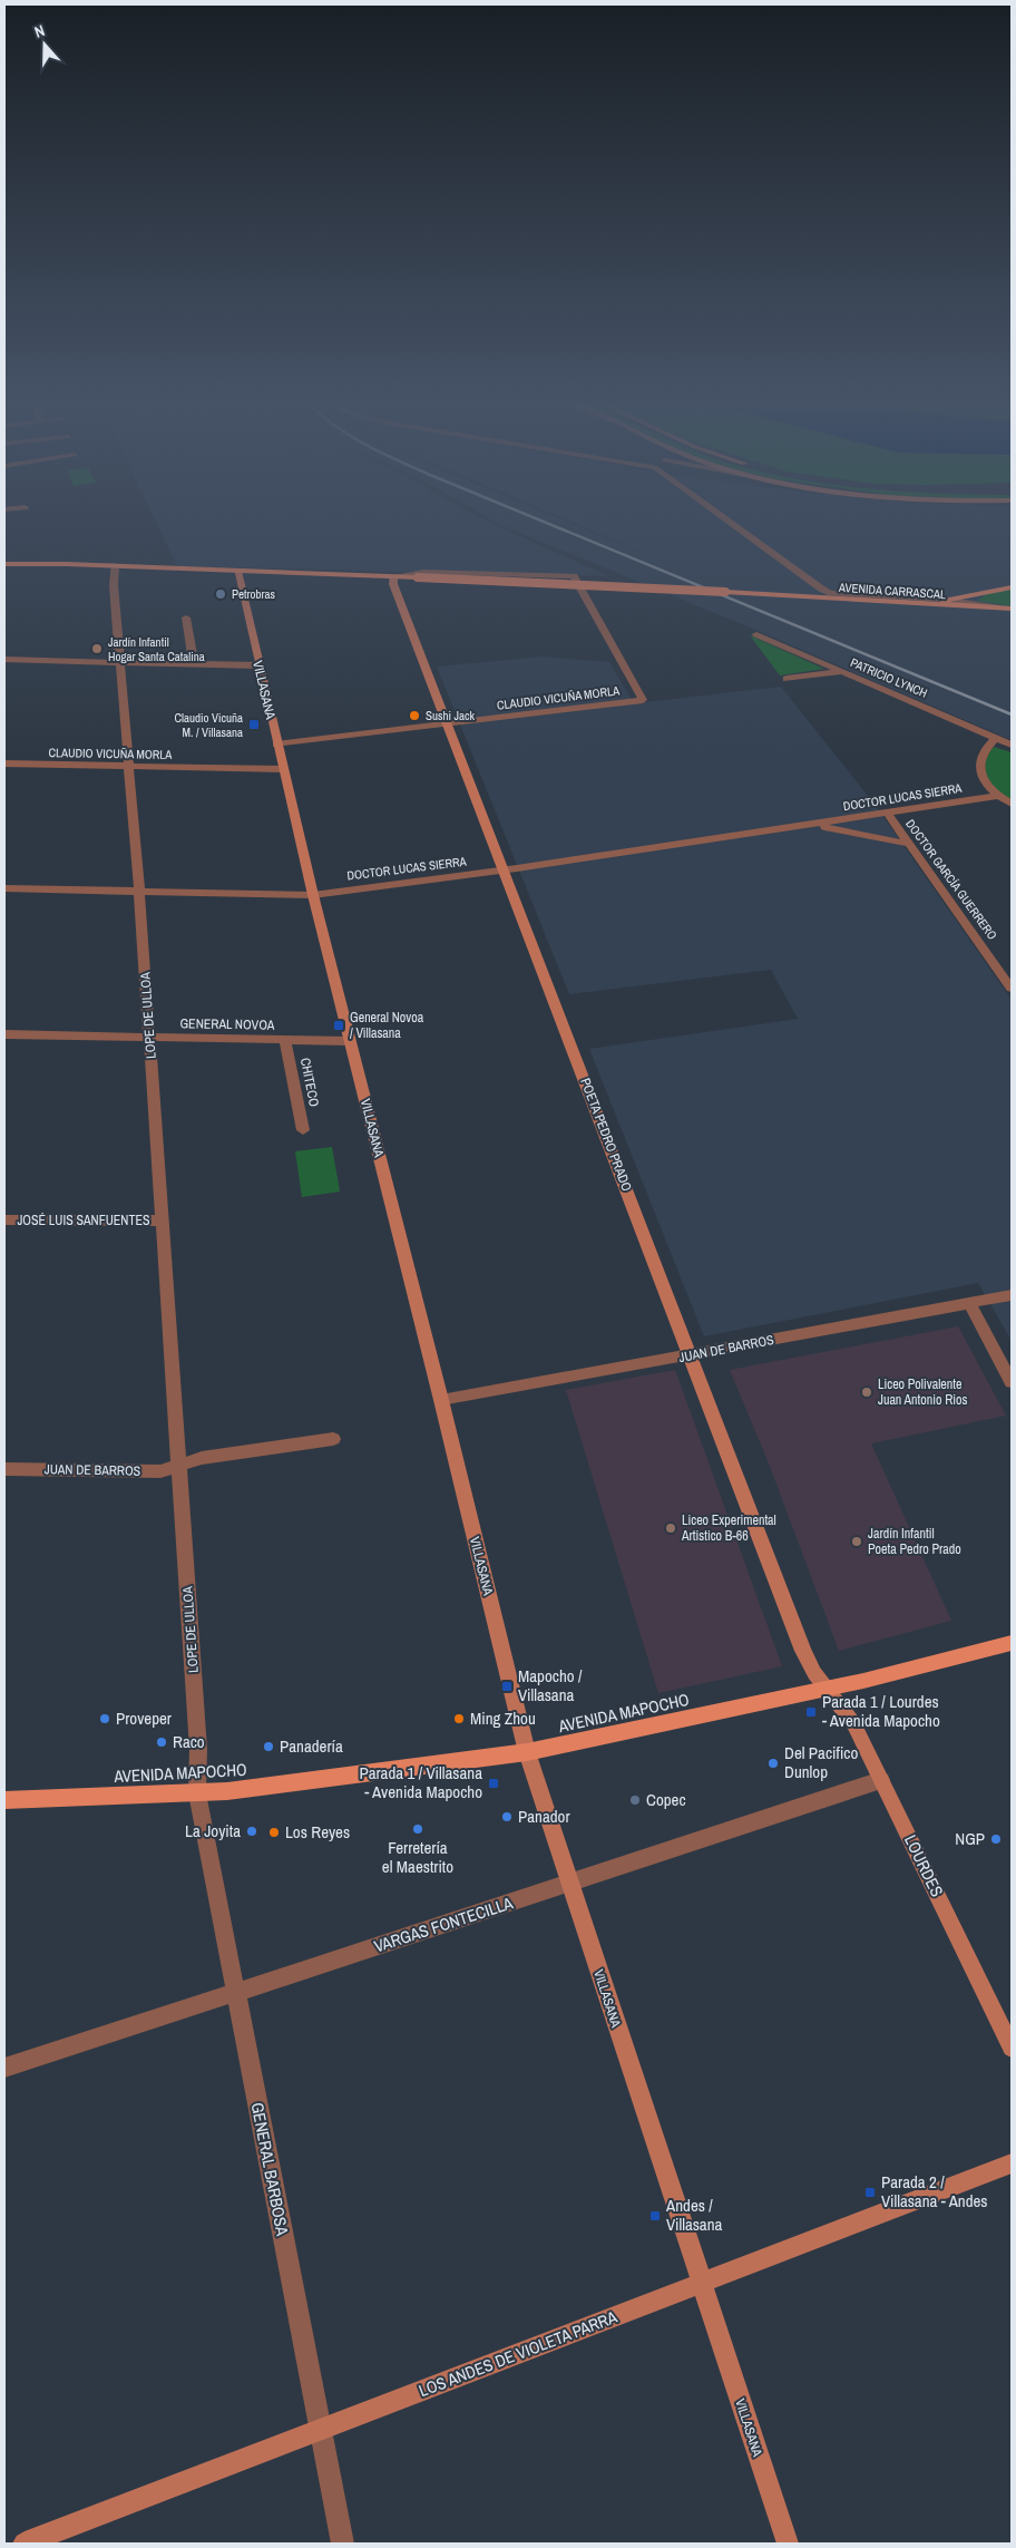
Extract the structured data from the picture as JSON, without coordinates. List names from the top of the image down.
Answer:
{
  "streets": {
    "main road": ["AVENIDA CARRASCAL", "AVENIDA MAPOCHO"],
    "street": [
      "PATRICIO LYNCH",
      "VILLASANA",
      "CLAUDIO VICUÑA MORLA",
      "DOCTOR LUCAS SIERRA",
      "DOCTOR GARCÍA GUERRERO",
      "LOPE DE ULLOA",
      "GENERAL NOVOA",
      "CHITECO",
      "POETA PEDRO PRADO",
      "JOSÉ LUIS SANFUENTES",
      "JUAN DE BARROS",
      "LOURDES",
      "VARGAS FONTECILLA",
      "GENERAL BARBOSA",
      "LOS ANDES DE VIOLETA PARRA"
    ]
  },
  "crossings": [
    ["AVENIDA CARRASCAL", "VILLASANA"],
    ["AVENIDA CARRASCAL", "CLAUDIO VICUÑA MORLA"],
    ["AVENIDA CARRASCAL", "LOPE DE ULLOA"],
    ["AVENIDA CARRASCAL", "POETA PEDRO PRADO"],
    ["VILLASANA", "CLAUDIO VICUÑA MORLA"],
    ["VILLASANA", "DOCTOR LUCAS SIERRA"],
    ["VILLASANA", "GENERAL NOVOA"],
    ["VILLASANA", "JUAN DE BARROS"],
    ["VILLASANA", "AVENIDA MAPOCHO"],
    ["VILLASANA", "VARGAS FONTECILLA"],
    ["VILLASANA", "LOS ANDES DE VIOLETA PARRA"],
    ["CLAUDIO VICUÑA MORLA", "LOPE DE ULLOA"],
    ["CLAUDIO VICUÑA MORLA", "POETA PEDRO PRADO"],
    ["DOCTOR LUCAS SIERRA", "DOCTOR GARCÍA GUERRERO"],
    ["DOCTOR LUCAS SIERRA", "LOPE DE ULLOA"],
    ["DOCTOR LUCAS SIERRA", "POETA PEDRO PRADO"],
    ["LOPE DE ULLOA", "GENERAL NOVOA"],
    ["LOPE DE ULLOA", "JOSÉ LUIS SANFUENTES"],
    ["LOPE DE ULLOA", "JUAN DE BARROS"],
    ["LOPE DE ULLOA", "AVENIDA MAPOCHO"],
    ["LOPE DE ULLOA", "GENERAL BARBOSA"],
    ["GENERAL NOVOA", "CHITECO"],
    ["POETA PEDRO PRADO", "JUAN DE BARROS"],
    ["POETA PEDRO PRADO", "AVENIDA MAPOCHO"],
    ["POETA PEDRO PRADO", "LOURDES"],
    ["AVENIDA MAPOCHO", "LOURDES"],
    ["AVENIDA MAPOCHO", "GENERAL BARBOSA"],
    ["LOURDES", "VARGAS FONTECILLA"],
    ["VARGAS FONTECILLA", "GENERAL BARBOSA"],
    ["GENERAL BARBOSA", "LOS ANDES DE VIOLETA PARRA"]
  ],
  "places": {
    "other": [
      "Petrobras",
      "Jardín Infantil Hogar Santa Catalina",
      "Sushi Jack",
      "Liceo Polivalente Juan Antonio Rios",
      "Liceo Experimental Artistico B-66",
      "Jardín Infantil Poeta Pedro Prado",
      "Proveper",
      "Ming Zhou",
      "Raco",
      "Panadería",
      "Del Pacifico Dunlop",
      "Copec",
      "Panador",
      "Ferretería el Maestrito",
      "La Joyita",
      "Los Reyes",
      "NGP"
    ],
    "transit": [
      "Claudio Vicuña M. / Villasana",
      "General Novoa / Villasana",
      "Mapocho / Villasana",
      "Parada 1 / Lourdes - Avenida Mapocho",
      "Parada 1 / Villasana - Avenida Mapocho",
      "Parada 2 / Villasana - Andes",
      "Andes / Villasana"
    ]
  },
  "north": "top"
}
